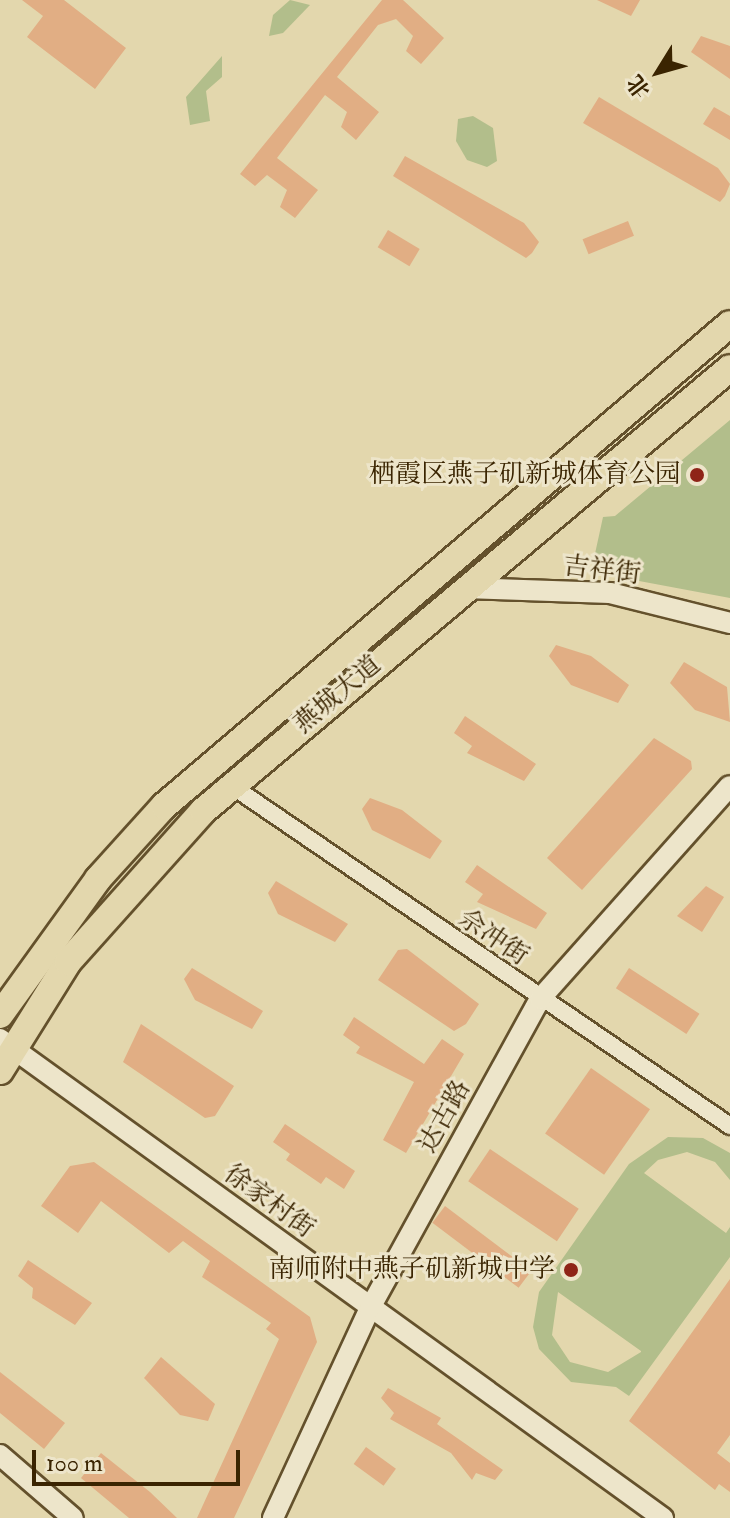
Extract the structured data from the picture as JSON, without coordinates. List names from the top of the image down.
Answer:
{
  "streets": {
    "main road": ["燕城大道"],
    "street": [
      "吉祥街",
      "佘冲街",
      "达古路",
      "徐家村街"
    ]
  },
  "crossings": [
    ["吉祥街", "燕城大道"],
    ["燕城大道", "佘冲街"],
    ["燕城大道", "徐家村街"],
    ["佘冲街", "达古路"],
    ["达古路", "徐家村街"]
  ],
  "places": ["栖霞区燕子矶新城体育公园", "南师附中燕子矶新城中学"],
  "scale_bar": "100 m",
  "north": "bottom left"
}
